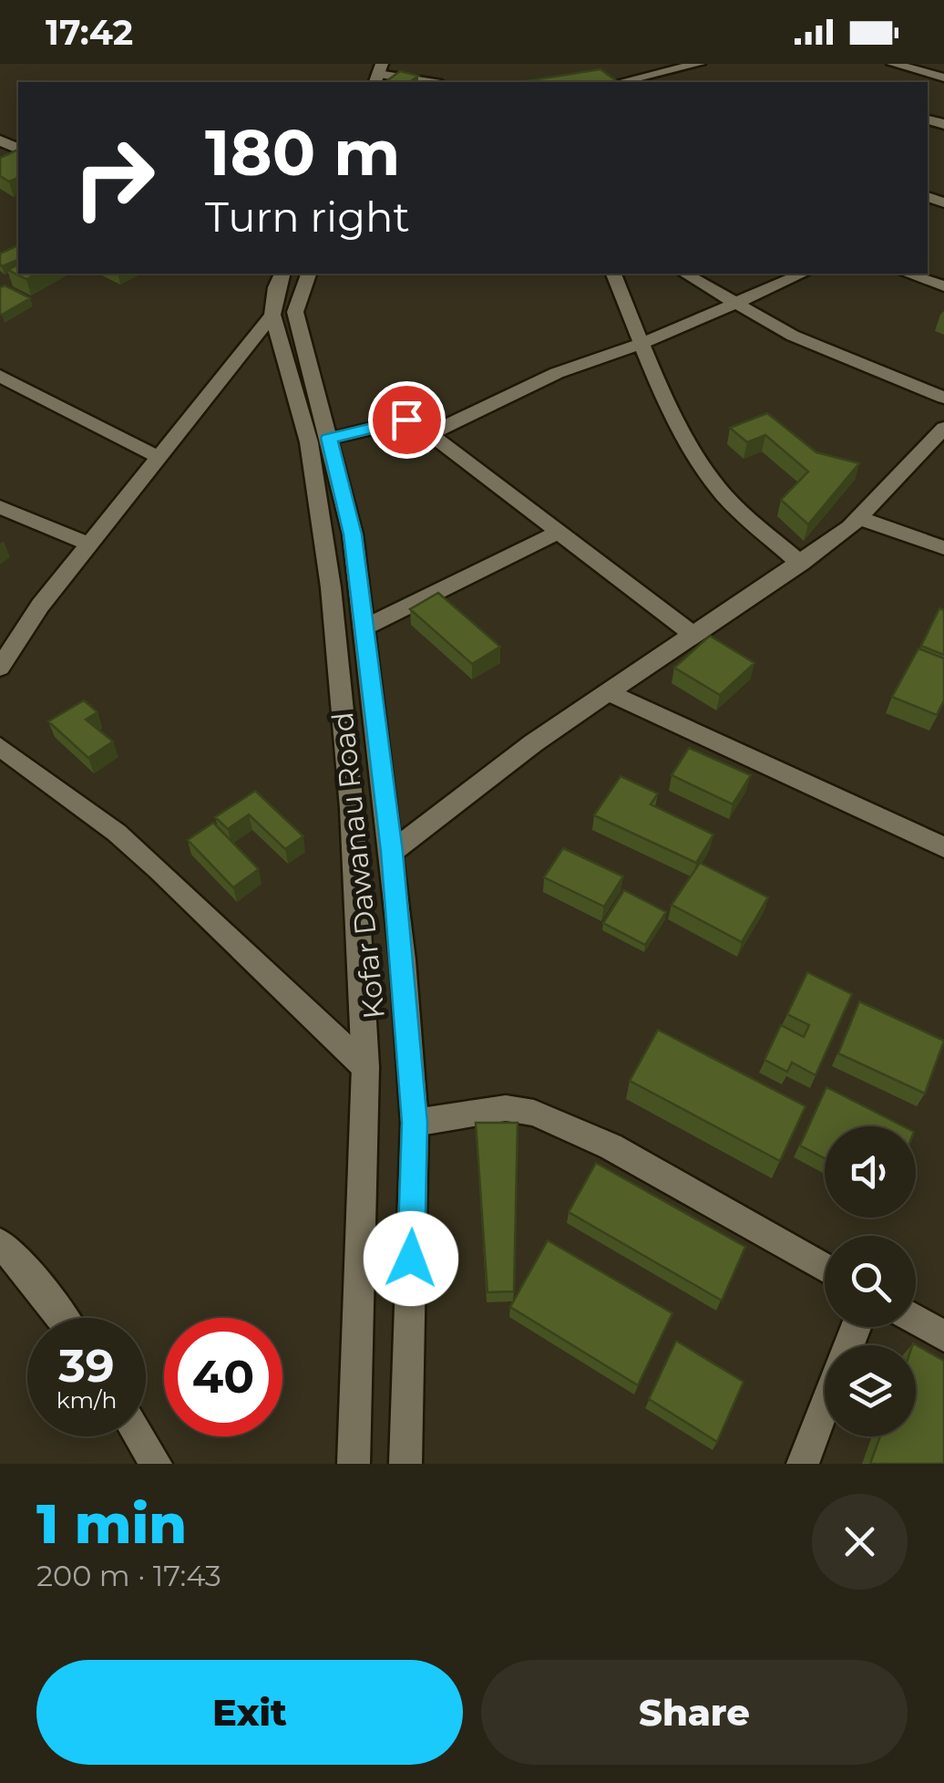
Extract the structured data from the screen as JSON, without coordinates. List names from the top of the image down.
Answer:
{
  "streets": {
    "street": ["Kofar Dawanau Road"]
  },
  "page": {
    "status": "17:42",
    "turn": ["180 m", "Turn right"],
    "speed": "39 km/h",
    "limit": "40",
    "heading": ["1 min", "200 m · 17:43"],
    "buttons": ["Exit", "Share"]
  }
}
